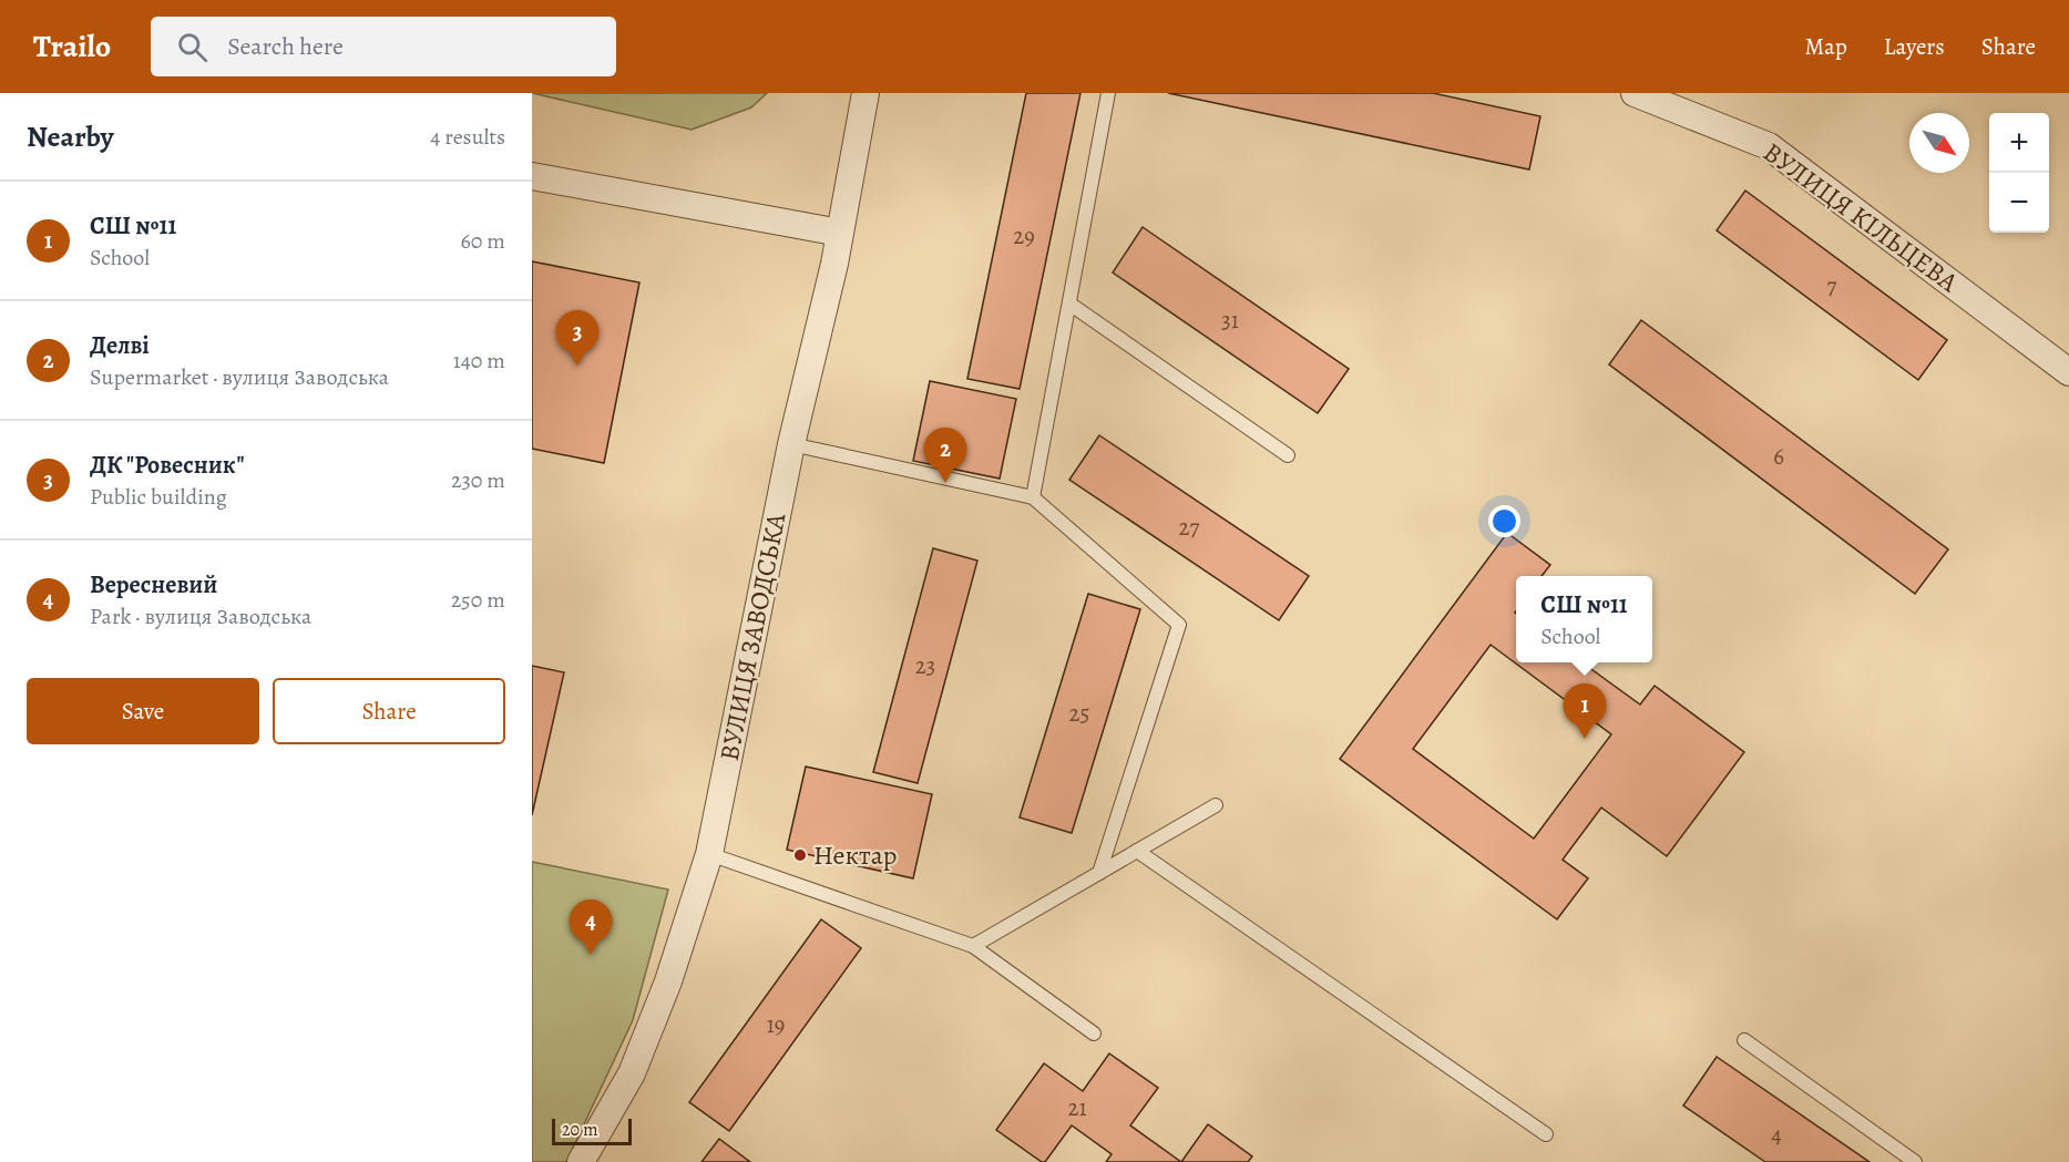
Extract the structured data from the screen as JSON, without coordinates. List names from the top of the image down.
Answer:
{
  "streets": {
    "street": ["ВУЛИЦЯ КІЛЬЦЕВА", "ВУЛИЦЯ ЗАВОДСЬКА"]
  },
  "places": ["Нектар"],
  "house_numbers": [
    "29",
    "7",
    "31",
    "6",
    "27",
    "23",
    "25",
    "19",
    "21",
    "4"
  ],
  "scale_bar": "20 m",
  "north": "bottom right",
  "page": {
    "header": "Trailo",
    "search": "Search here",
    "nav": ["Map", "Layers", "Share"],
    "heading": ["Nearby", "4 results"],
    "map_buttons": ["+", "−"],
    "list": [
      {
        "mark": "1",
        "name": "СШ №11",
        "note": "School",
        "value": "60 m"
      },
      {
        "mark": "2",
        "name": "Делвi",
        "note": "Supermarket · вулиця Заводська",
        "value": "140 m"
      },
      {
        "mark": "3",
        "name": "ДК \"Ровесник\"",
        "note": "Public building",
        "value": "230 m"
      },
      {
        "mark": "4",
        "name": "Вересневий",
        "note": "Park · вулиця Заводська",
        "value": "250 m"
      }
    ],
    "pins": [
      "3",
      "2",
      "1",
      "4"
    ],
    "popup": ["СШ №11", "School"],
    "buttons": ["Save", "Share"],
    "scale": "20 m"
  }
}
